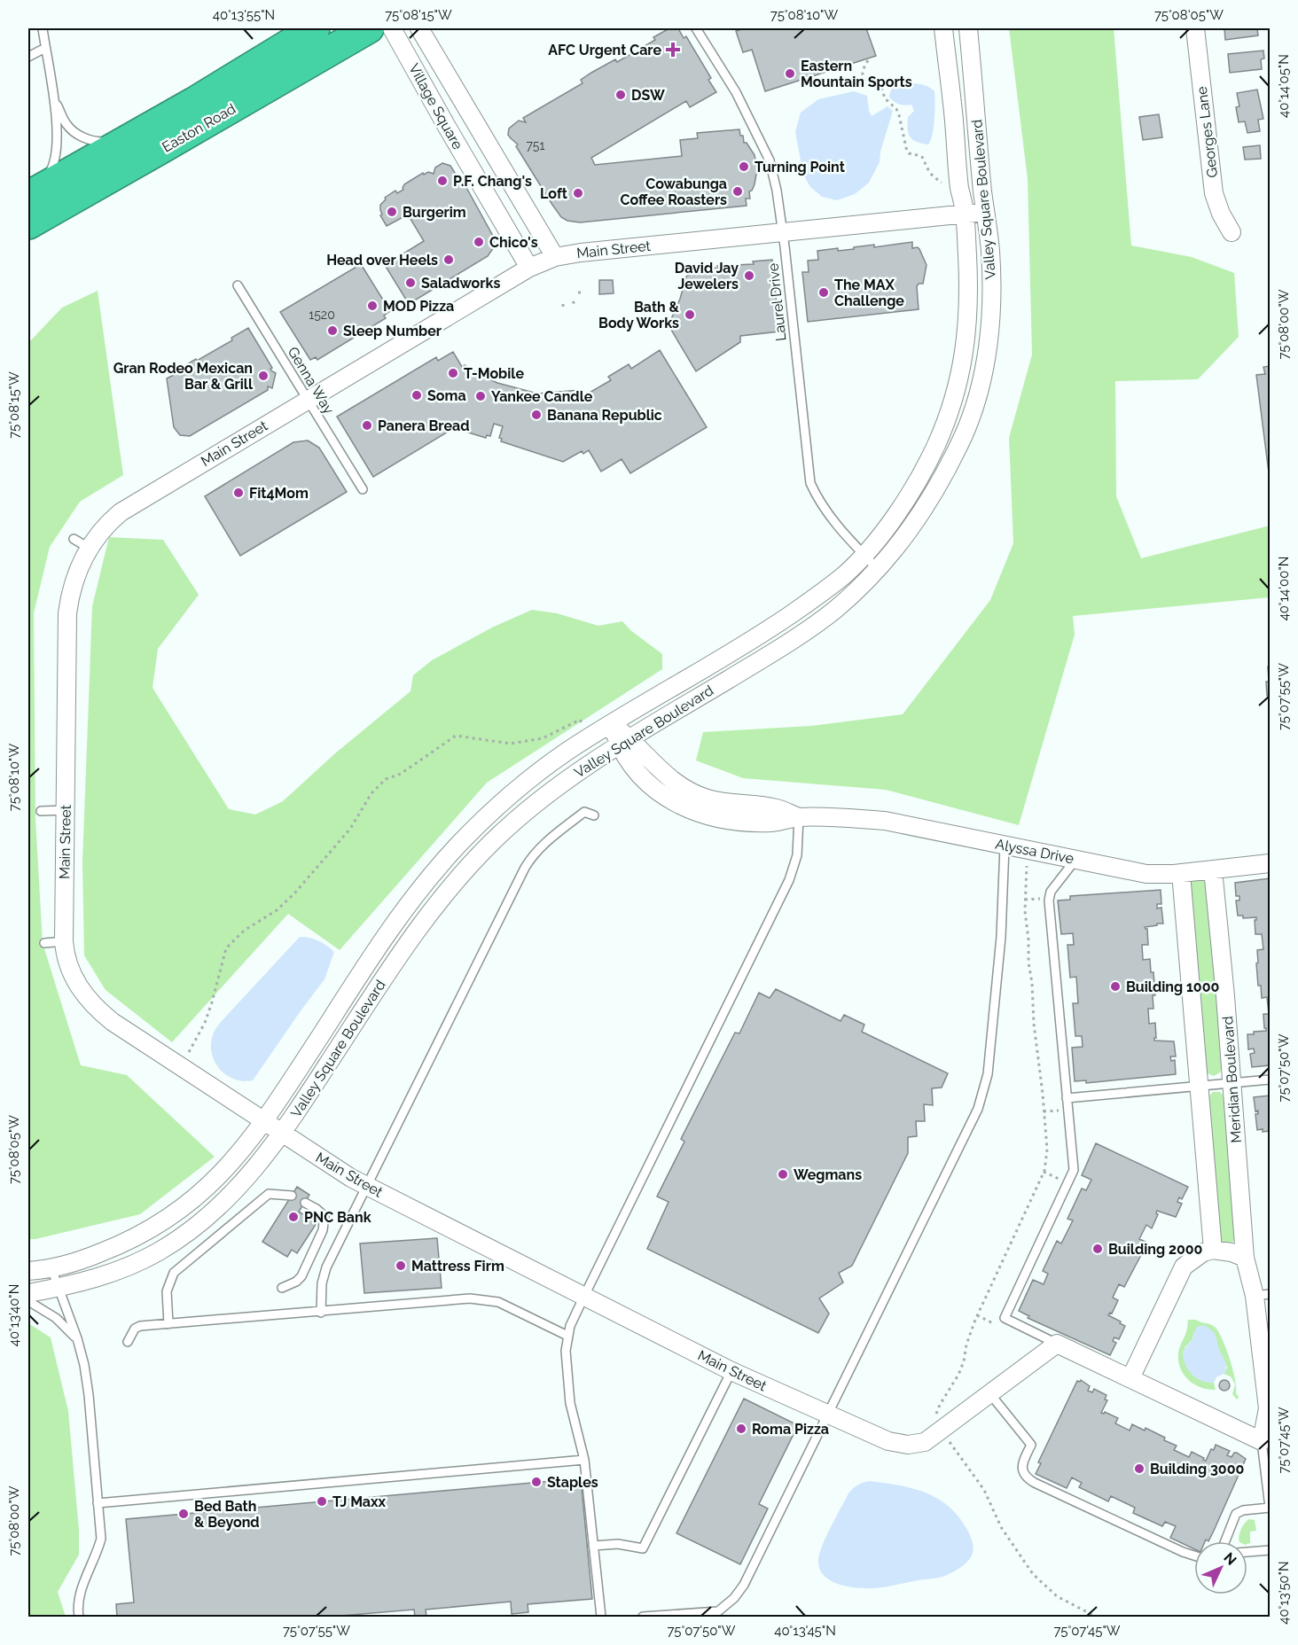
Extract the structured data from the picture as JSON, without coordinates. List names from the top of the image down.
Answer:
{
  "streets": {
    "highway": ["Easton Road"],
    "street": [
      "Village Square",
      "Georges Lane",
      "Valley Square Boulevard",
      "Main Street",
      "Alyssa Drive",
      "Meridian Boulevard"
    ],
    "lane": ["Laurel Drive", "Genna Way"]
  },
  "crossings": [
    ["Village Square", "Main Street"],
    ["Valley Square Boulevard", "Main Street"],
    ["Valley Square Boulevard", "Laurel Drive"],
    ["Valley Square Boulevard", "Alyssa Drive"],
    ["Main Street", "Laurel Drive"],
    ["Main Street", "Genna Way"],
    ["Alyssa Drive", "Meridian Boulevard"]
  ],
  "places": {
    "health": ["AFC Urgent Care"],
    "other": [
      "Eastern Mountain Sports",
      "DSW",
      "Turning Point",
      "P.F. Chang's",
      "Cowabunga Coffee Roasters",
      "Loft",
      "Burgerim",
      "Chico's",
      "Head over Heels",
      "David Jay Jewelers",
      "Saladworks",
      "The MAX Challenge",
      "MOD Pizza",
      "Bath & Body Works",
      "Sleep Number",
      "T-Mobile",
      "Gran Rodeo Mexican Bar & Grill",
      "Soma",
      "Yankee Candle",
      "Banana Republic",
      "Panera Bread",
      "Fit4Mom",
      "Building 1000",
      "Wegmans",
      "PNC Bank",
      "Building 2000",
      "Mattress Firm",
      "Roma Pizza",
      "Building 3000",
      "Staples",
      "TJ Maxx",
      "Bed Bath & Beyond"
    ]
  },
  "house_numbers": ["751", "1520"],
  "north": "top right",
  "coordinates": [
    "40°13'55\"N",
    "75°08'15\"W",
    "75°08'10\"W",
    "75°08'05\"W",
    "40°14'05\"N",
    "75°08'00\"W",
    "40°14'00\"N",
    "75°07'55\"W",
    "75°07'50\"W",
    "40°13'40\"N",
    "75°07'45\"W",
    "40°13'50\"N",
    "40°13'45\"N"
  ]
}
